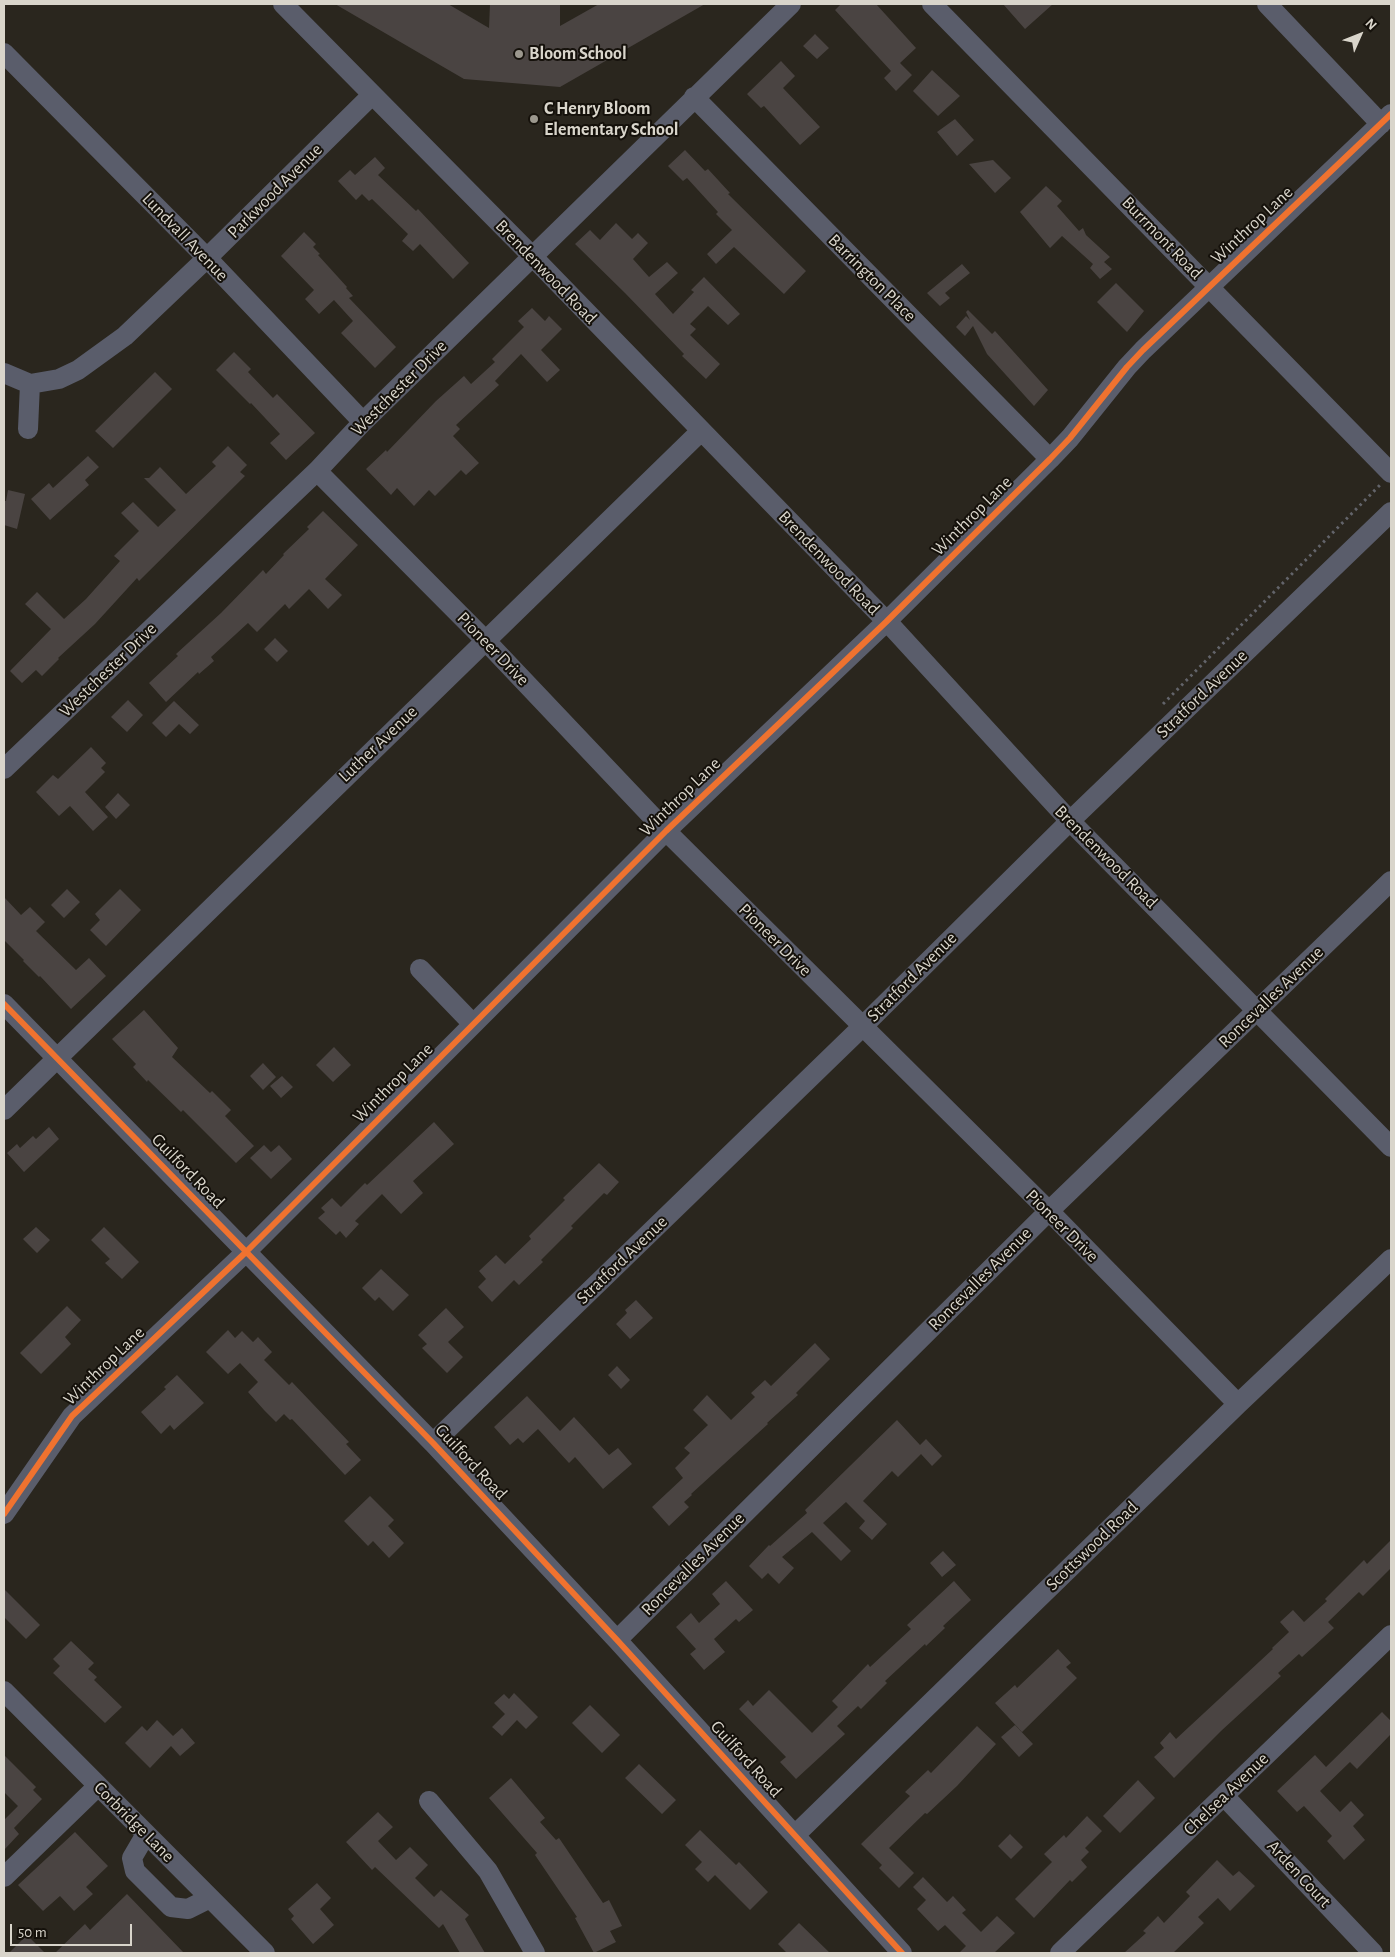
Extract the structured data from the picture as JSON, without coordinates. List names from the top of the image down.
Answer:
{
  "streets": {
    "street": [
      "Parkwood Avenue",
      "Winthrop Lane",
      "Lundvall Avenue",
      "Burrmont Road",
      "Brendenwood Road",
      "Barrington Place",
      "Westchester Drive",
      "Pioneer Drive",
      "Stratford Avenue",
      "Luther Avenue",
      "Roncevalles Avenue",
      "Guilford Road",
      "Scottswood Road",
      "Chelsea Avenue",
      "Corbridge Lane",
      "Arden Court"
    ]
  },
  "crossings": [
    ["Parkwood Avenue", "Lundvall Avenue"],
    ["Parkwood Avenue", "Brendenwood Road"],
    ["Winthrop Lane", "Burrmont Road"],
    ["Winthrop Lane", "Brendenwood Road"],
    ["Winthrop Lane", "Barrington Place"],
    ["Winthrop Lane", "Pioneer Drive"],
    ["Winthrop Lane", "Guilford Road"],
    ["Lundvall Avenue", "Westchester Drive"],
    ["Brendenwood Road", "Westchester Drive"],
    ["Brendenwood Road", "Stratford Avenue"],
    ["Brendenwood Road", "Luther Avenue"],
    ["Brendenwood Road", "Roncevalles Avenue"],
    ["Barrington Place", "Westchester Drive"],
    ["Westchester Drive", "Pioneer Drive"],
    ["Pioneer Drive", "Stratford Avenue"],
    ["Pioneer Drive", "Luther Avenue"],
    ["Pioneer Drive", "Roncevalles Avenue"],
    ["Pioneer Drive", "Scottswood Road"],
    ["Stratford Avenue", "Guilford Road"],
    ["Luther Avenue", "Guilford Road"],
    ["Roncevalles Avenue", "Guilford Road"],
    ["Guilford Road", "Scottswood Road"],
    ["Chelsea Avenue", "Arden Court"]
  ],
  "places": ["Bloom School", "C Henry Bloom Elementary School"],
  "scale_bar": "50 m",
  "north": "top right"
}
